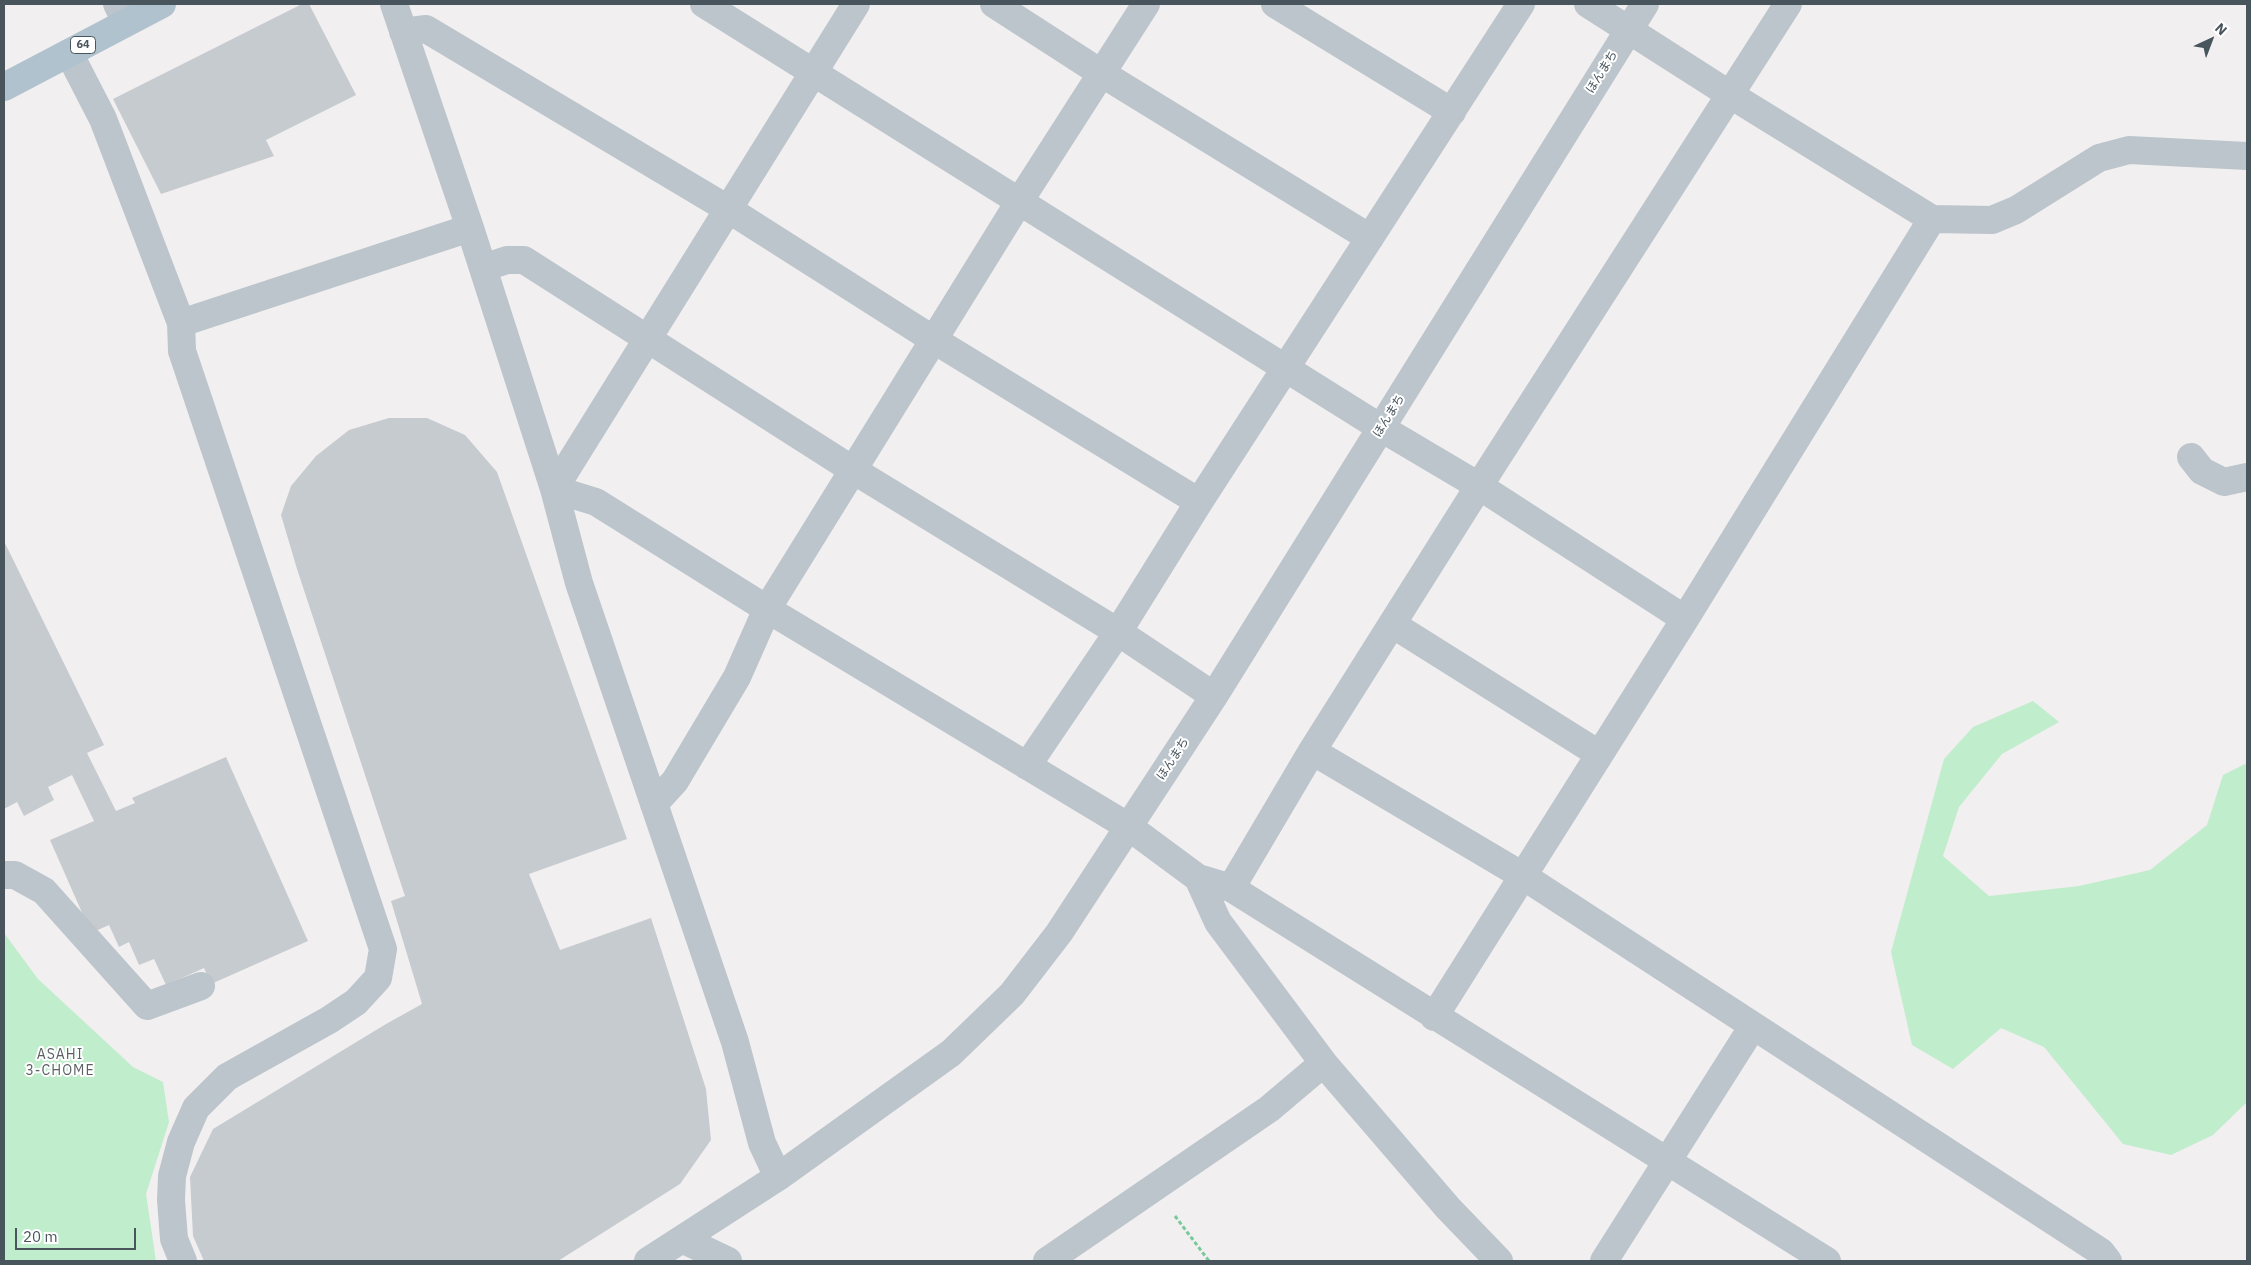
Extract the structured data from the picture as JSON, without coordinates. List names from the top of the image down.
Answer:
{
  "streets": {
    "main road": ["64"],
    "street": ["ほんまち"]
  },
  "districts": ["ASAHI 3-CHOME"],
  "scale_bar": "20 m",
  "north": "top right"
}
